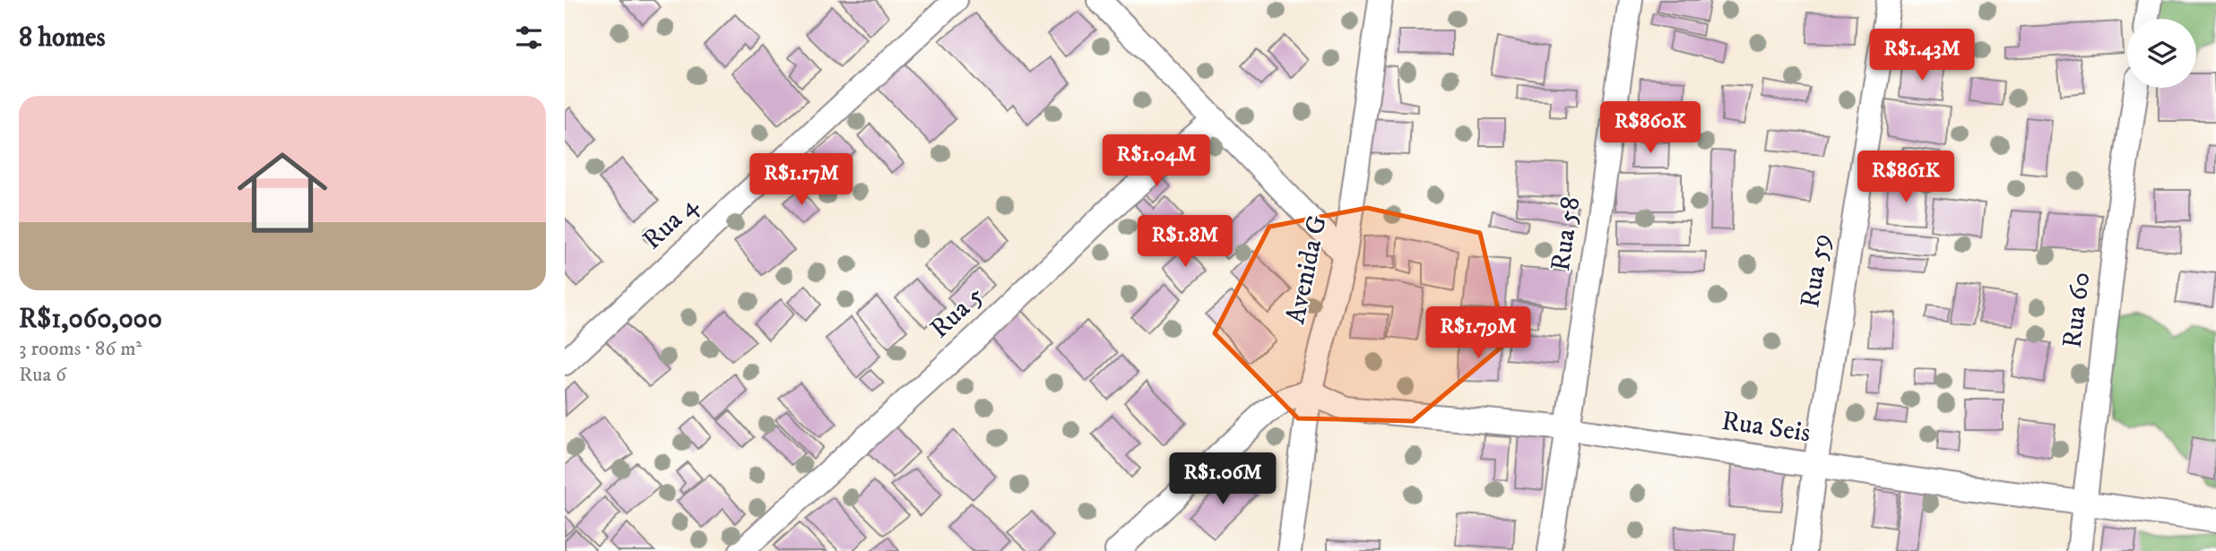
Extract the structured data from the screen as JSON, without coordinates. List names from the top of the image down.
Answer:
{
  "streets": {
    "street": [
      "Rua 4",
      "Rua 58",
      "Avenida G",
      "Rua 59",
      "Rua 60",
      "Rua 5",
      "Rua Seis"
    ]
  },
  "crossings": [
    ["Rua 58", "Rua Seis"],
    ["Avenida G", "Rua Seis"],
    ["Rua 59", "Rua Seis"],
    ["Rua 60", "Rua Seis"]
  ],
  "page": {
    "heading": "8 homes",
    "price": [
      "R$1.43M",
      "R$860K",
      "R$1.04M",
      "R$861K",
      "R$1.17M",
      "R$1.8M",
      "R$1.79M",
      "R$1.06M"
    ],
    "list": [
      {
        "name": "R$1,060,000",
        "note": "3 rooms · 86 m² · Rua 6"
      }
    ]
  }
}
